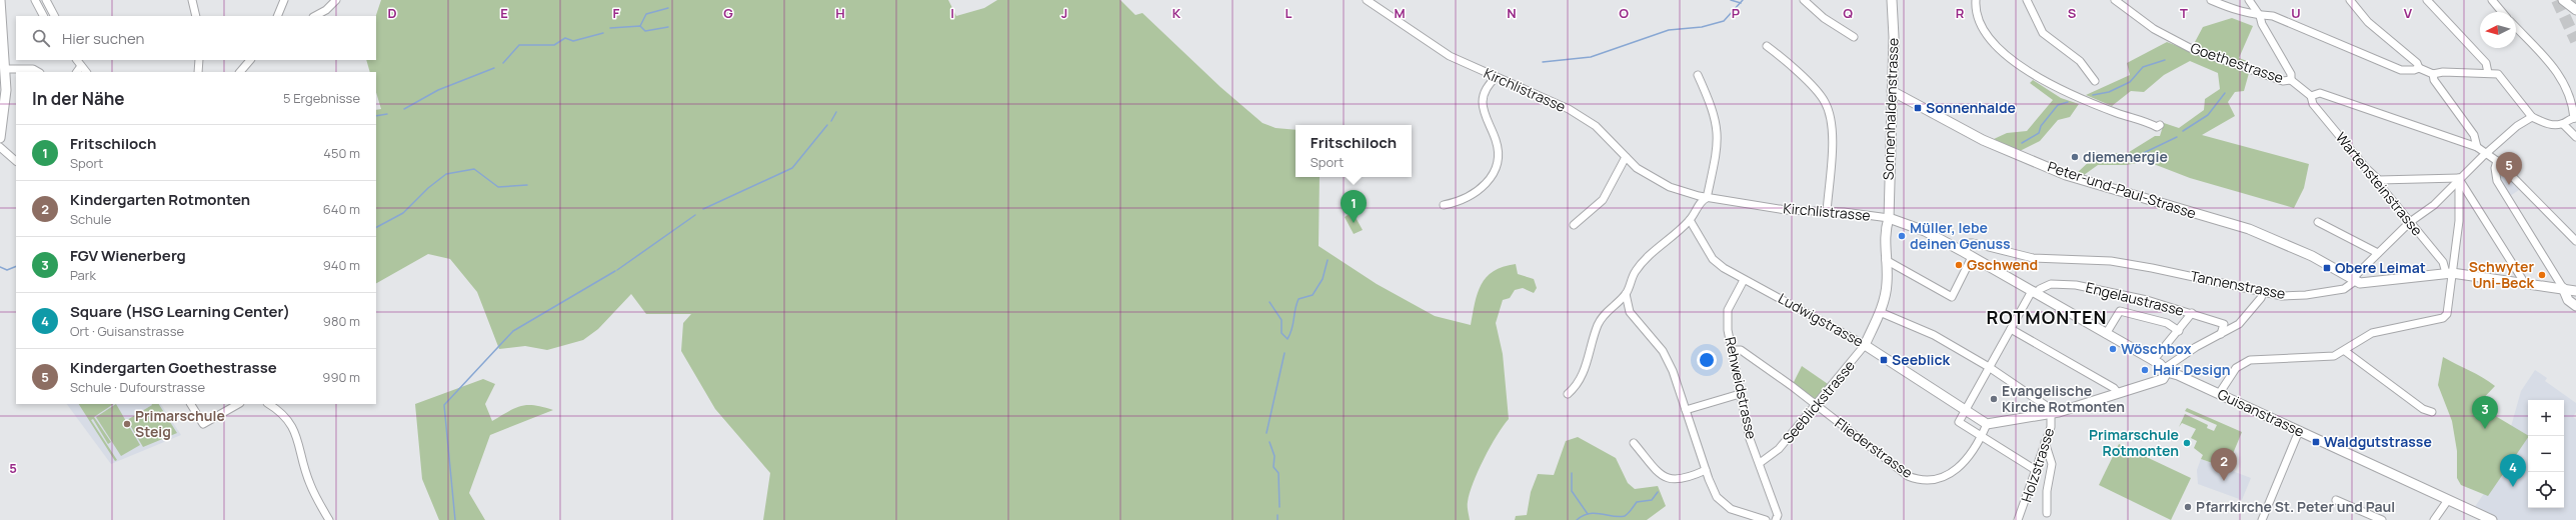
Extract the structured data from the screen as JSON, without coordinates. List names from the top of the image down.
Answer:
{
  "streets": {
    "street": [
      "Goethestrasse",
      "Kirchlistrasse",
      "Sonnenhaldenstrasse",
      "Wartensteinstrasse",
      "Peter-und-Paul-Strasse",
      "Tannenstrasse",
      "Engelaustrasse",
      "Ludwigstrasse",
      "Rehweidstrasse",
      "Seeblickstrasse",
      "Guisanstrasse",
      "Fliederstrasse",
      "Holzstrasse"
    ]
  },
  "crossings": [
    ["Goethestrasse", "Wartensteinstrasse"],
    ["Kirchlistrasse", "Sonnenhaldenstrasse"],
    ["Kirchlistrasse", "Seeblickstrasse"],
    ["Kirchlistrasse", "Guisanstrasse"],
    ["Sonnenhaldenstrasse", "Peter-und-Paul-Strasse"],
    ["Sonnenhaldenstrasse", "Seeblickstrasse"],
    ["Sonnenhaldenstrasse", "Guisanstrasse"],
    ["Wartensteinstrasse", "Tannenstrasse"],
    ["Peter-und-Paul-Strasse", "Tannenstrasse"],
    ["Tannenstrasse", "Guisanstrasse"],
    ["Engelaustrasse", "Guisanstrasse"],
    ["Ludwigstrasse", "Rehweidstrasse"],
    ["Ludwigstrasse", "Seeblickstrasse"],
    ["Ludwigstrasse", "Fliederstrasse"],
    ["Rehweidstrasse", "Seeblickstrasse"],
    ["Rehweidstrasse", "Fliederstrasse"],
    ["Seeblickstrasse", "Guisanstrasse"],
    ["Seeblickstrasse", "Fliederstrasse"],
    ["Guisanstrasse", "Holzstrasse"]
  ],
  "districts": ["ROTMONTEN"],
  "places": {
    "transit": [
      "Sonnenhalde",
      "Obere Leimat",
      "Seeblick",
      "Waldgutstrasse"
    ],
    "other": [
      "diemenergie",
      "Müller, lebe deinen Genuss",
      "Gschwend",
      "Schwyter Uni-Beck",
      "Wöschbox",
      "Hair Design",
      "Evangelische Kirche Rotmonten",
      "Primarschule Steig",
      "Primarschule Rotmonten",
      "Pfarrkirche St. Peter und Paul"
    ]
  },
  "north": "left",
  "page": {
    "search": "Hier suchen",
    "heading": ["In der Nähe", "5 Ergebnisse"],
    "list": [
      {
        "mark": "1",
        "name": "Fritschiloch",
        "note": "Sport",
        "value": "450 m"
      },
      {
        "mark": "2",
        "name": "Kindergarten Rotmonten",
        "note": "Schule",
        "value": "640 m"
      },
      {
        "mark": "3",
        "name": "FGV Wienerberg",
        "note": "Park",
        "value": "940 m"
      },
      {
        "mark": "4",
        "name": "Square (HSG Learning Center)",
        "note": "Ort · Guisanstrasse",
        "value": "980 m"
      },
      {
        "mark": "5",
        "name": "Kindergarten Goethestrasse",
        "note": "Schule · Dufourstrasse",
        "value": "990 m"
      }
    ],
    "popup": ["Fritschiloch", "Sport"],
    "pins": [
      "5",
      "1",
      "3",
      "2",
      "4"
    ],
    "map_buttons": ["+", "−"]
  },
  "grid": {
    "columns": [
      "D",
      "E",
      "F",
      "G",
      "H",
      "I",
      "J",
      "K",
      "L",
      "M",
      "N",
      "O",
      "P",
      "Q",
      "R",
      "S",
      "T",
      "U",
      "V"
    ],
    "rows": ["5"]
  }
}
